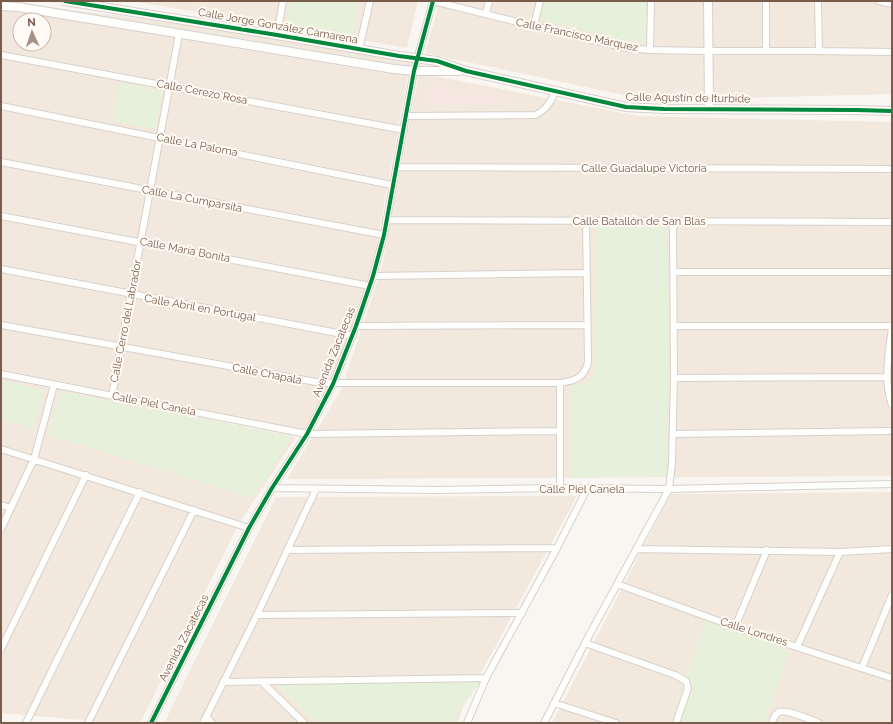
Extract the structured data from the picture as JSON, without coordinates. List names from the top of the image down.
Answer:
{
  "streets": {
    "street": [
      "Calle Jorge González Camarena",
      "Calle Francisco Márquez",
      "Calle Cerezo Rosa",
      "Calle Agustín de Iturbide",
      "Calle La Paloma",
      "Calle Guadalupe Victoria",
      "Calle La Cumparsita",
      "Calle Batallón de San Blas",
      "Calle María Bonita",
      "Calle Abril en Portugal",
      "Calle Cerro del Labrador",
      "Avenida Zacatecas",
      "Calle Chapala",
      "Calle Piel Canela",
      "Calle Londres"
    ]
  },
  "crossings": [
    ["Calle Jorge González Camarena", "Calle Agustín de Iturbide"],
    ["Calle Jorge González Camarena", "Calle Cerro del Labrador"],
    ["Calle Jorge González Camarena", "Avenida Zacatecas"],
    ["Calle Francisco Márquez", "Avenida Zacatecas"],
    ["Calle Cerezo Rosa", "Calle Cerro del Labrador"],
    ["Calle Cerezo Rosa", "Avenida Zacatecas"],
    ["Calle Agustín de Iturbide", "Avenida Zacatecas"],
    ["Calle La Paloma", "Calle Cerro del Labrador"],
    ["Calle La Paloma", "Avenida Zacatecas"],
    ["Calle Guadalupe Victoria", "Avenida Zacatecas"],
    ["Calle La Cumparsita", "Calle Cerro del Labrador"],
    ["Calle La Cumparsita", "Avenida Zacatecas"],
    ["Calle Batallón de San Blas", "Avenida Zacatecas"],
    ["Calle Batallón de San Blas", "Calle Chapala"],
    ["Calle María Bonita", "Calle Cerro del Labrador"],
    ["Calle María Bonita", "Avenida Zacatecas"],
    ["Calle Abril en Portugal", "Calle Cerro del Labrador"],
    ["Calle Abril en Portugal", "Avenida Zacatecas"],
    ["Calle Cerro del Labrador", "Calle Chapala"],
    ["Calle Cerro del Labrador", "Calle Piel Canela"],
    ["Avenida Zacatecas", "Calle Chapala"],
    ["Avenida Zacatecas", "Calle Piel Canela"]
  ],
  "north": "top"
}
